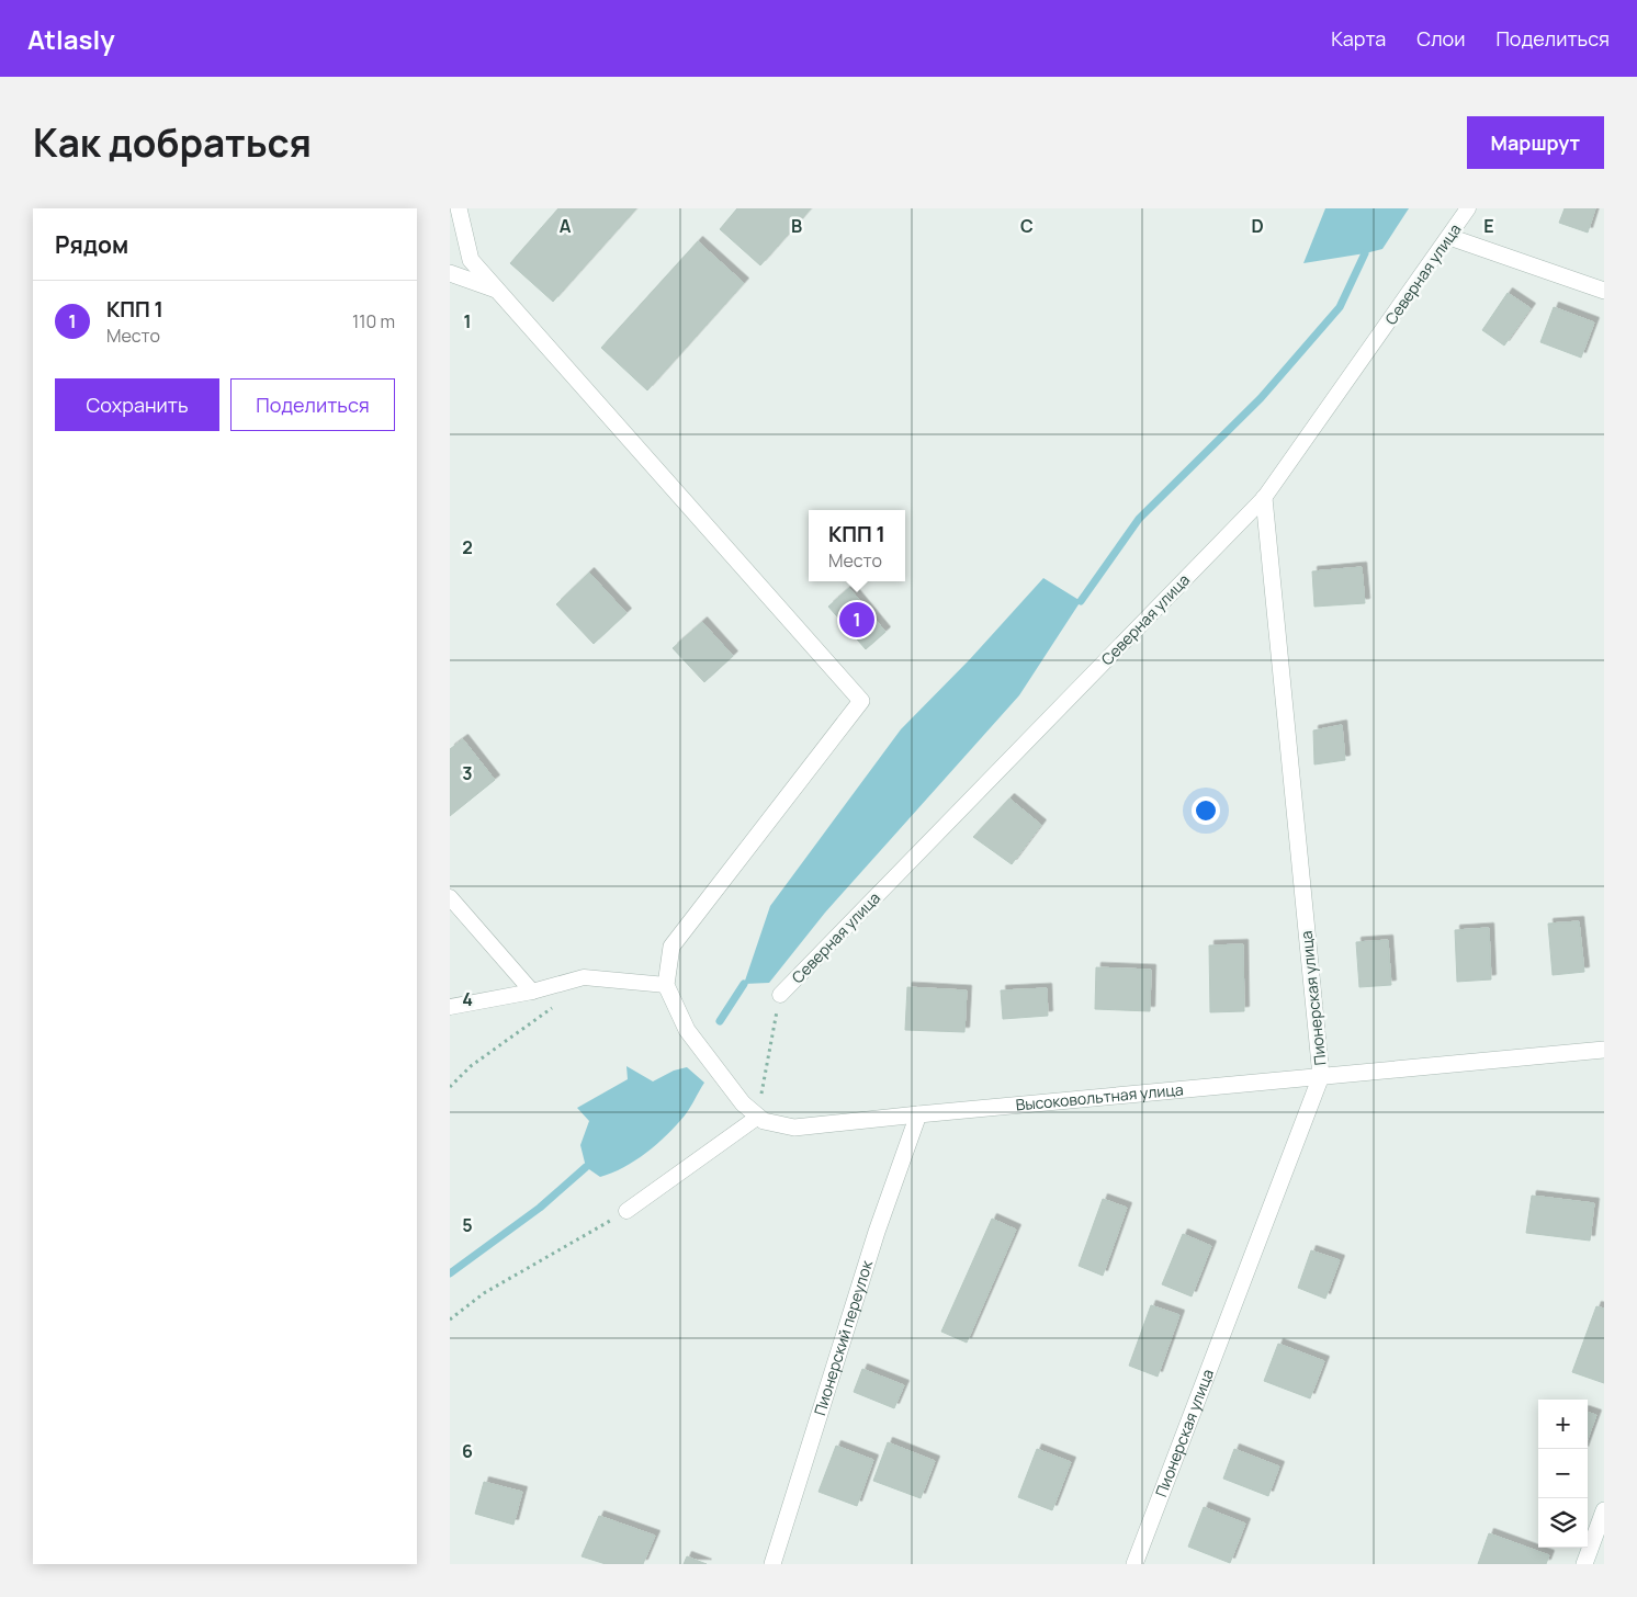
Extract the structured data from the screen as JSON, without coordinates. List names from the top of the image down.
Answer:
{
  "streets": {
    "street": ["Пионерская улица", "Высоковольтная улица", "Пионерский переулок"],
    "lane": ["Северная улица"]
  },
  "crossings": [
    ["Северная улица", "Пионерская улица"],
    ["Пионерская улица", "Высоковольтная улица"],
    ["Высоковольтная улица", "Пионерский переулок"]
  ],
  "page": {
    "header": "Atlasly",
    "nav": ["Карта", "Слои", "Поделиться"],
    "title": "Как добраться",
    "buttons": [
      "Маршрут",
      ["Сохранить", "Поделиться"]
    ],
    "heading": "Рядом",
    "list": [
      {
        "mark": "1",
        "name": "КПП 1",
        "note": "Место",
        "value": "110 m"
      }
    ],
    "popup": ["КПП 1", "Место"],
    "pins": "1",
    "map_buttons": ["+", "−"]
  },
  "grid": {
    "columns": [
      "A",
      "B",
      "C",
      "D",
      "E"
    ],
    "rows": [
      "1",
      "2",
      "3",
      "4",
      "5",
      "6"
    ]
  }
}
